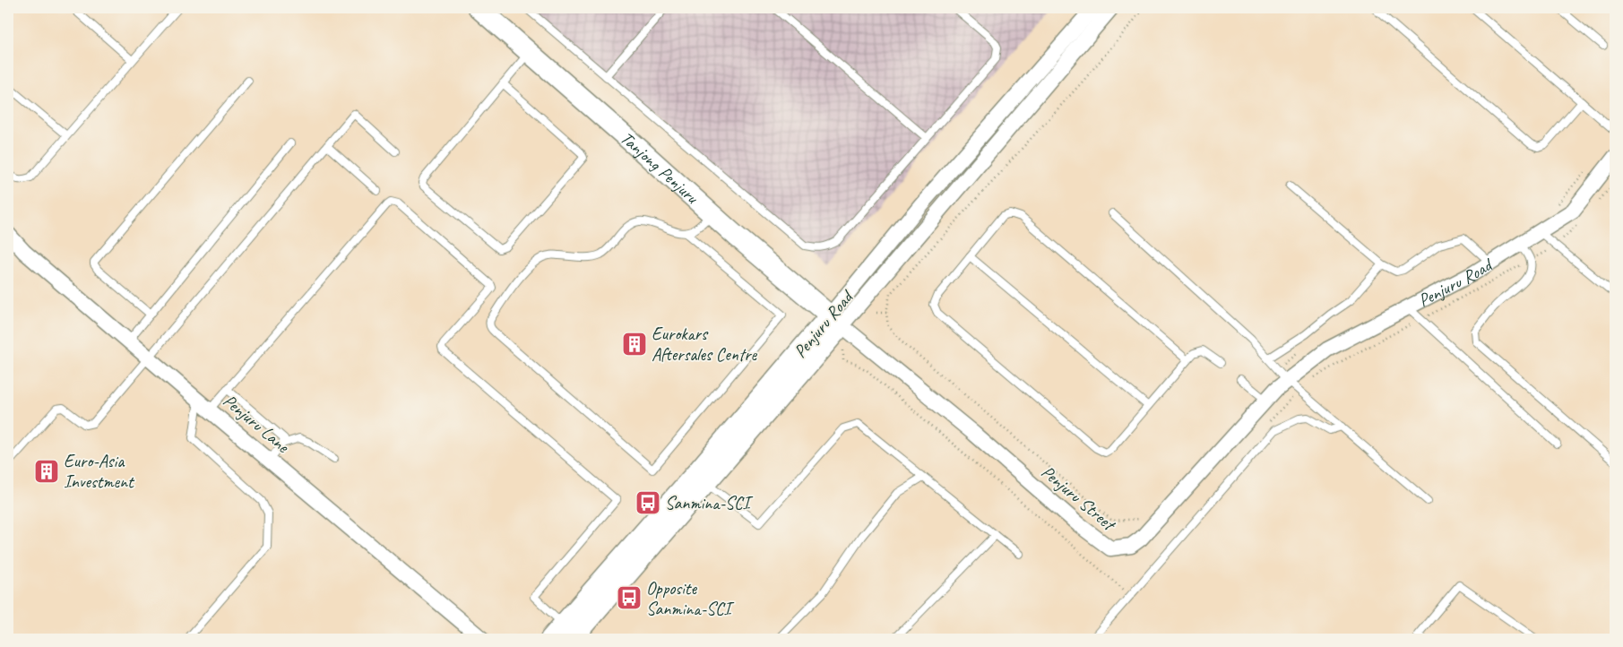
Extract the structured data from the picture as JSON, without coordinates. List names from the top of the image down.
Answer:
{
  "streets": {
    "main road": ["Tanjong Penjuru", "Penjuru Road"],
    "street": ["Penjuru Lane", "Penjuru Street"]
  },
  "crossings": [
    ["Tanjong Penjuru", "Penjuru Road"],
    ["Tanjong Penjuru", "Penjuru Street"],
    ["Penjuru Road", "Penjuru Street"]
  ],
  "places": {
    "building": ["Eurokars Aftersales Centre", "Euro-Asia Investment"],
    "bus stop": ["Sanmina-SCI", "Opposite Sanmina-SCI"]
  }
}
